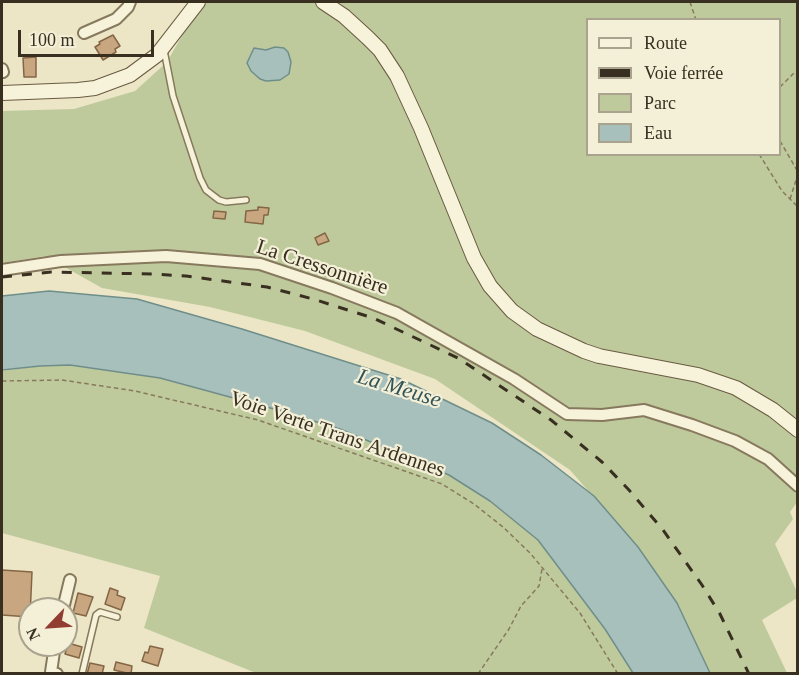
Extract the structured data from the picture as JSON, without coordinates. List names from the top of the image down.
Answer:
{
  "streets": {
    "street": ["La Cressonnière"],
    "path": ["Voie Verte Trans Ardennes"]
  },
  "water": ["La Meuse"],
  "legend": [
    "Route",
    "Voie ferrée",
    "Parc",
    "Eau"
  ],
  "scale_bar": "100 m",
  "north": "bottom left"
}
